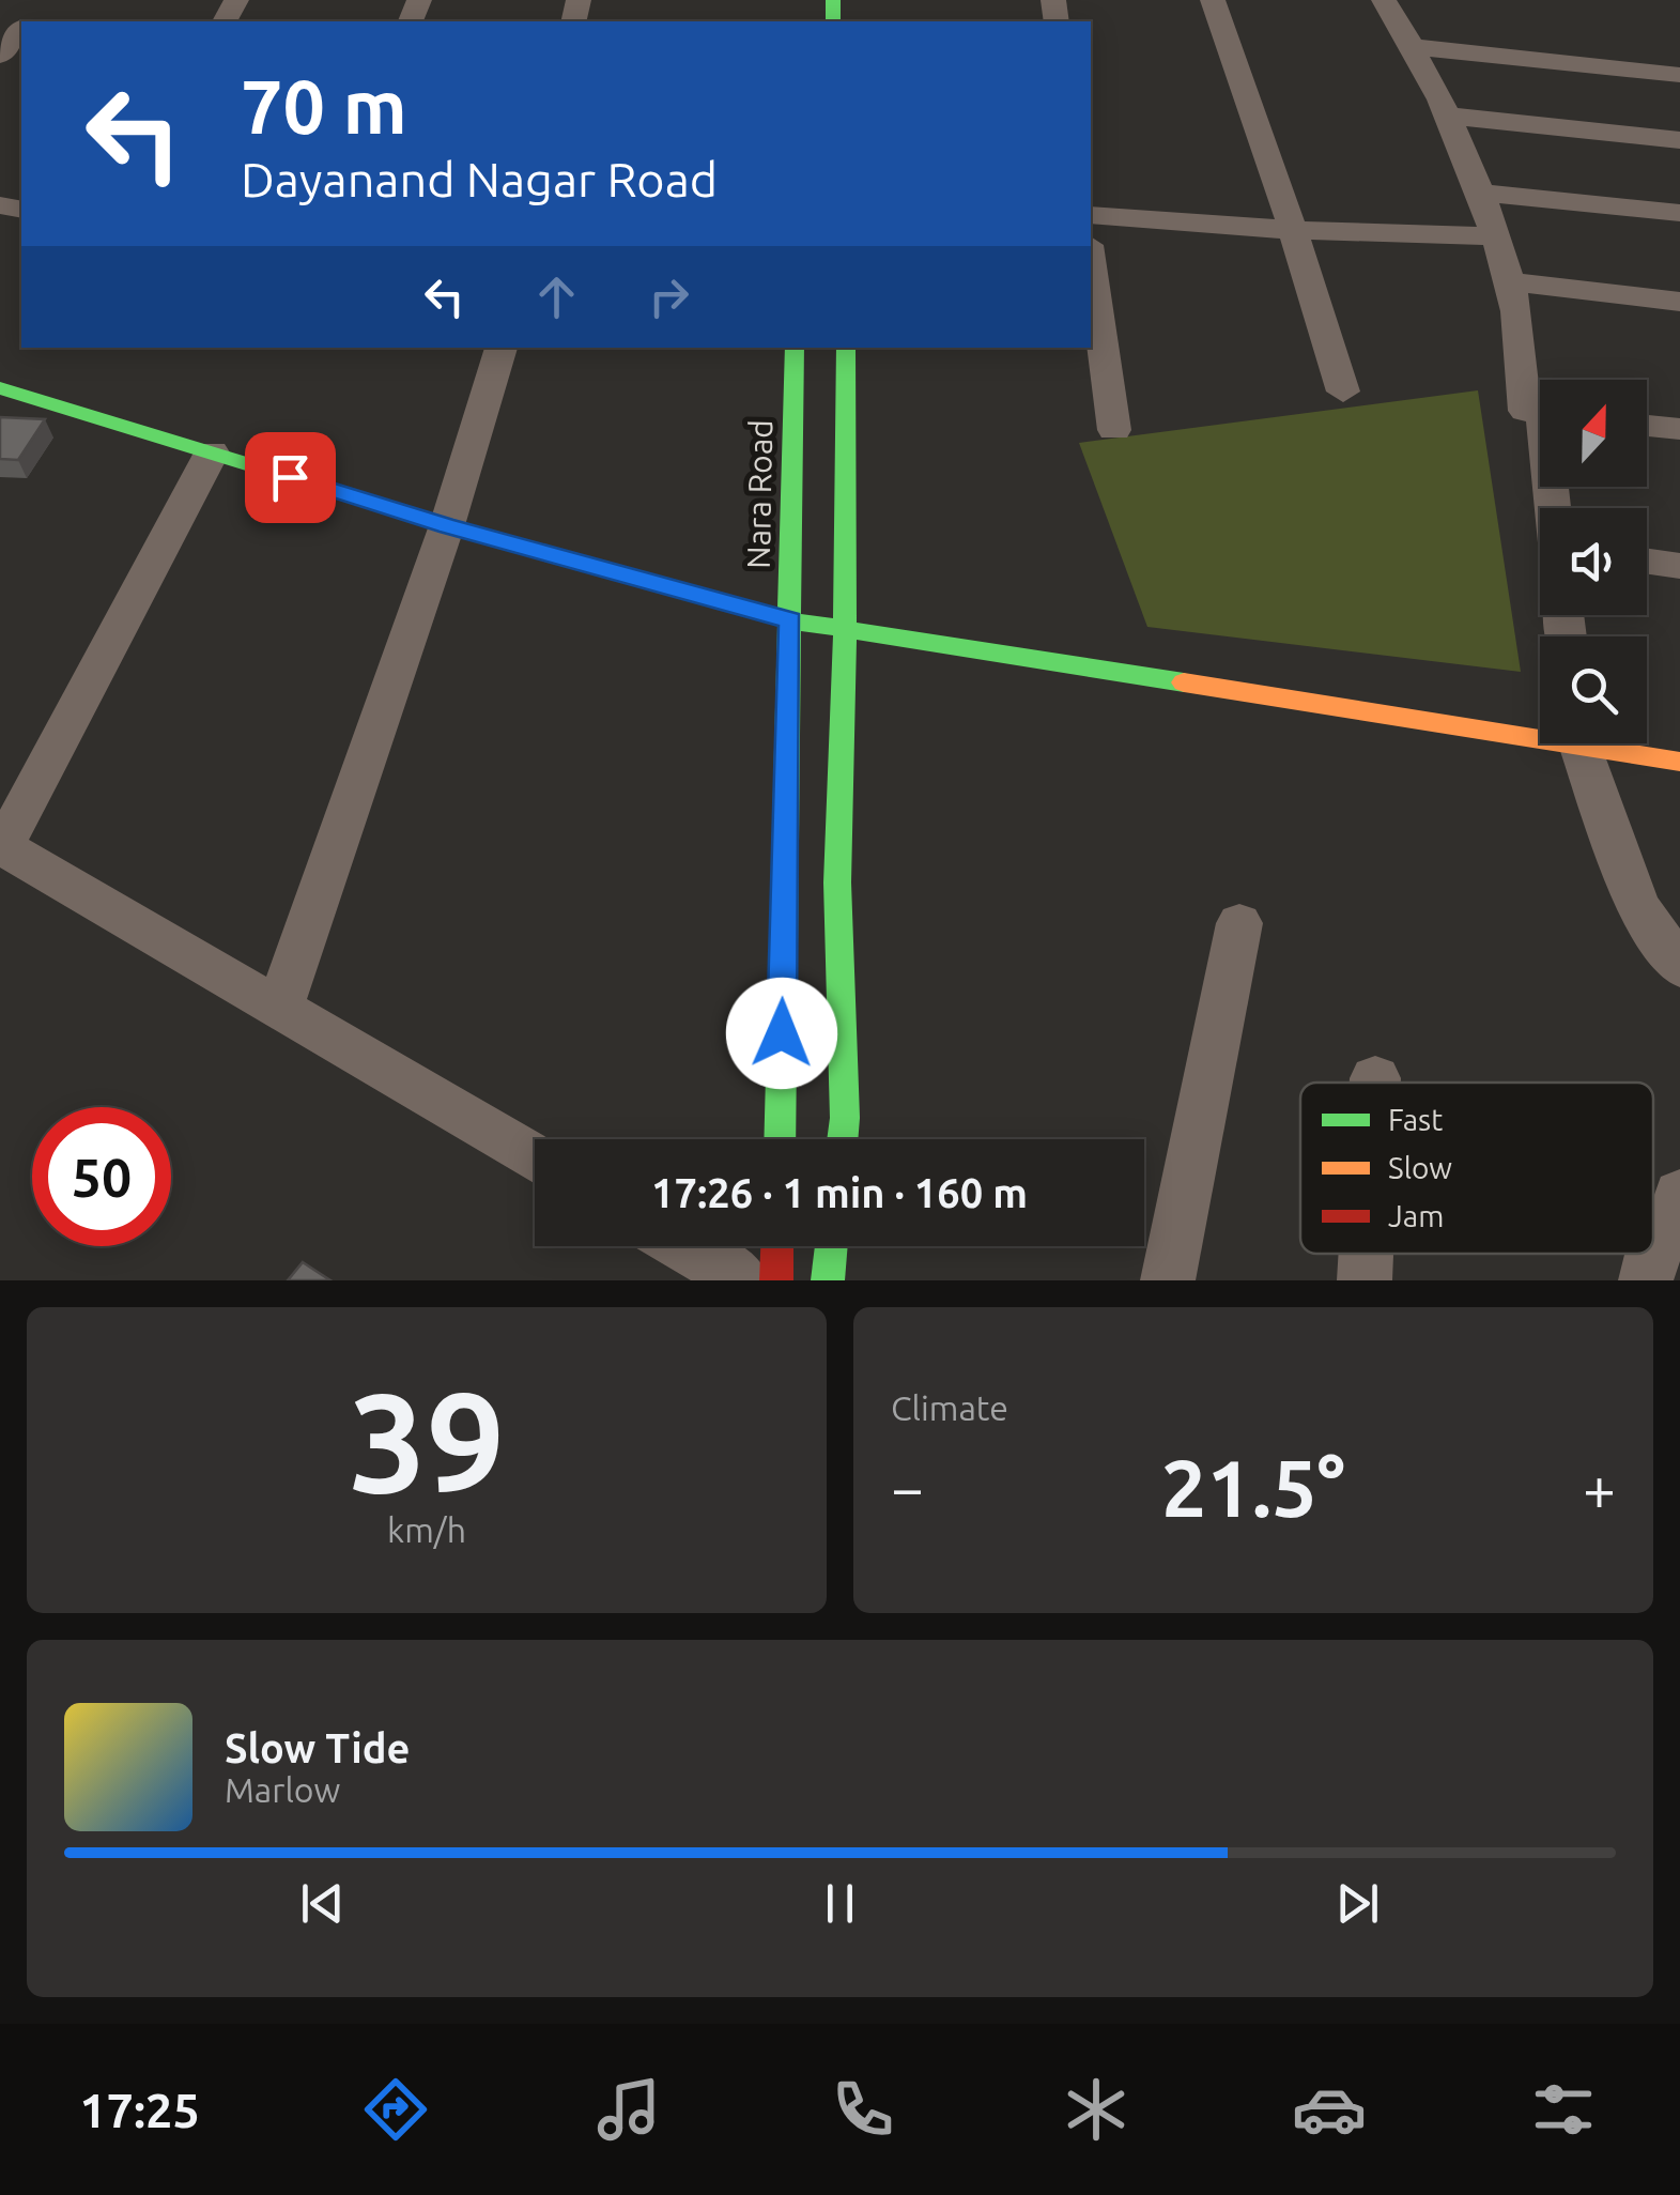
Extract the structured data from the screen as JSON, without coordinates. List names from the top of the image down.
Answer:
{
  "streets": {
    "main road": ["Nara Road"]
  },
  "legend": ["Fast", "Slow", "Jam"],
  "north": "top",
  "page": {
    "turn": ["70 m", "Dayanand Nagar Road"],
    "limit": "50",
    "trip": "17:26 · 1 min · 160 m",
    "tile": [
      ["39", "km/h"],
      "Climate"
    ],
    "heat": ["−", "21.5°", "+"],
    "song": ["Slow Tide", "Marlow"],
    "tabs": "17:25"
  }
}
